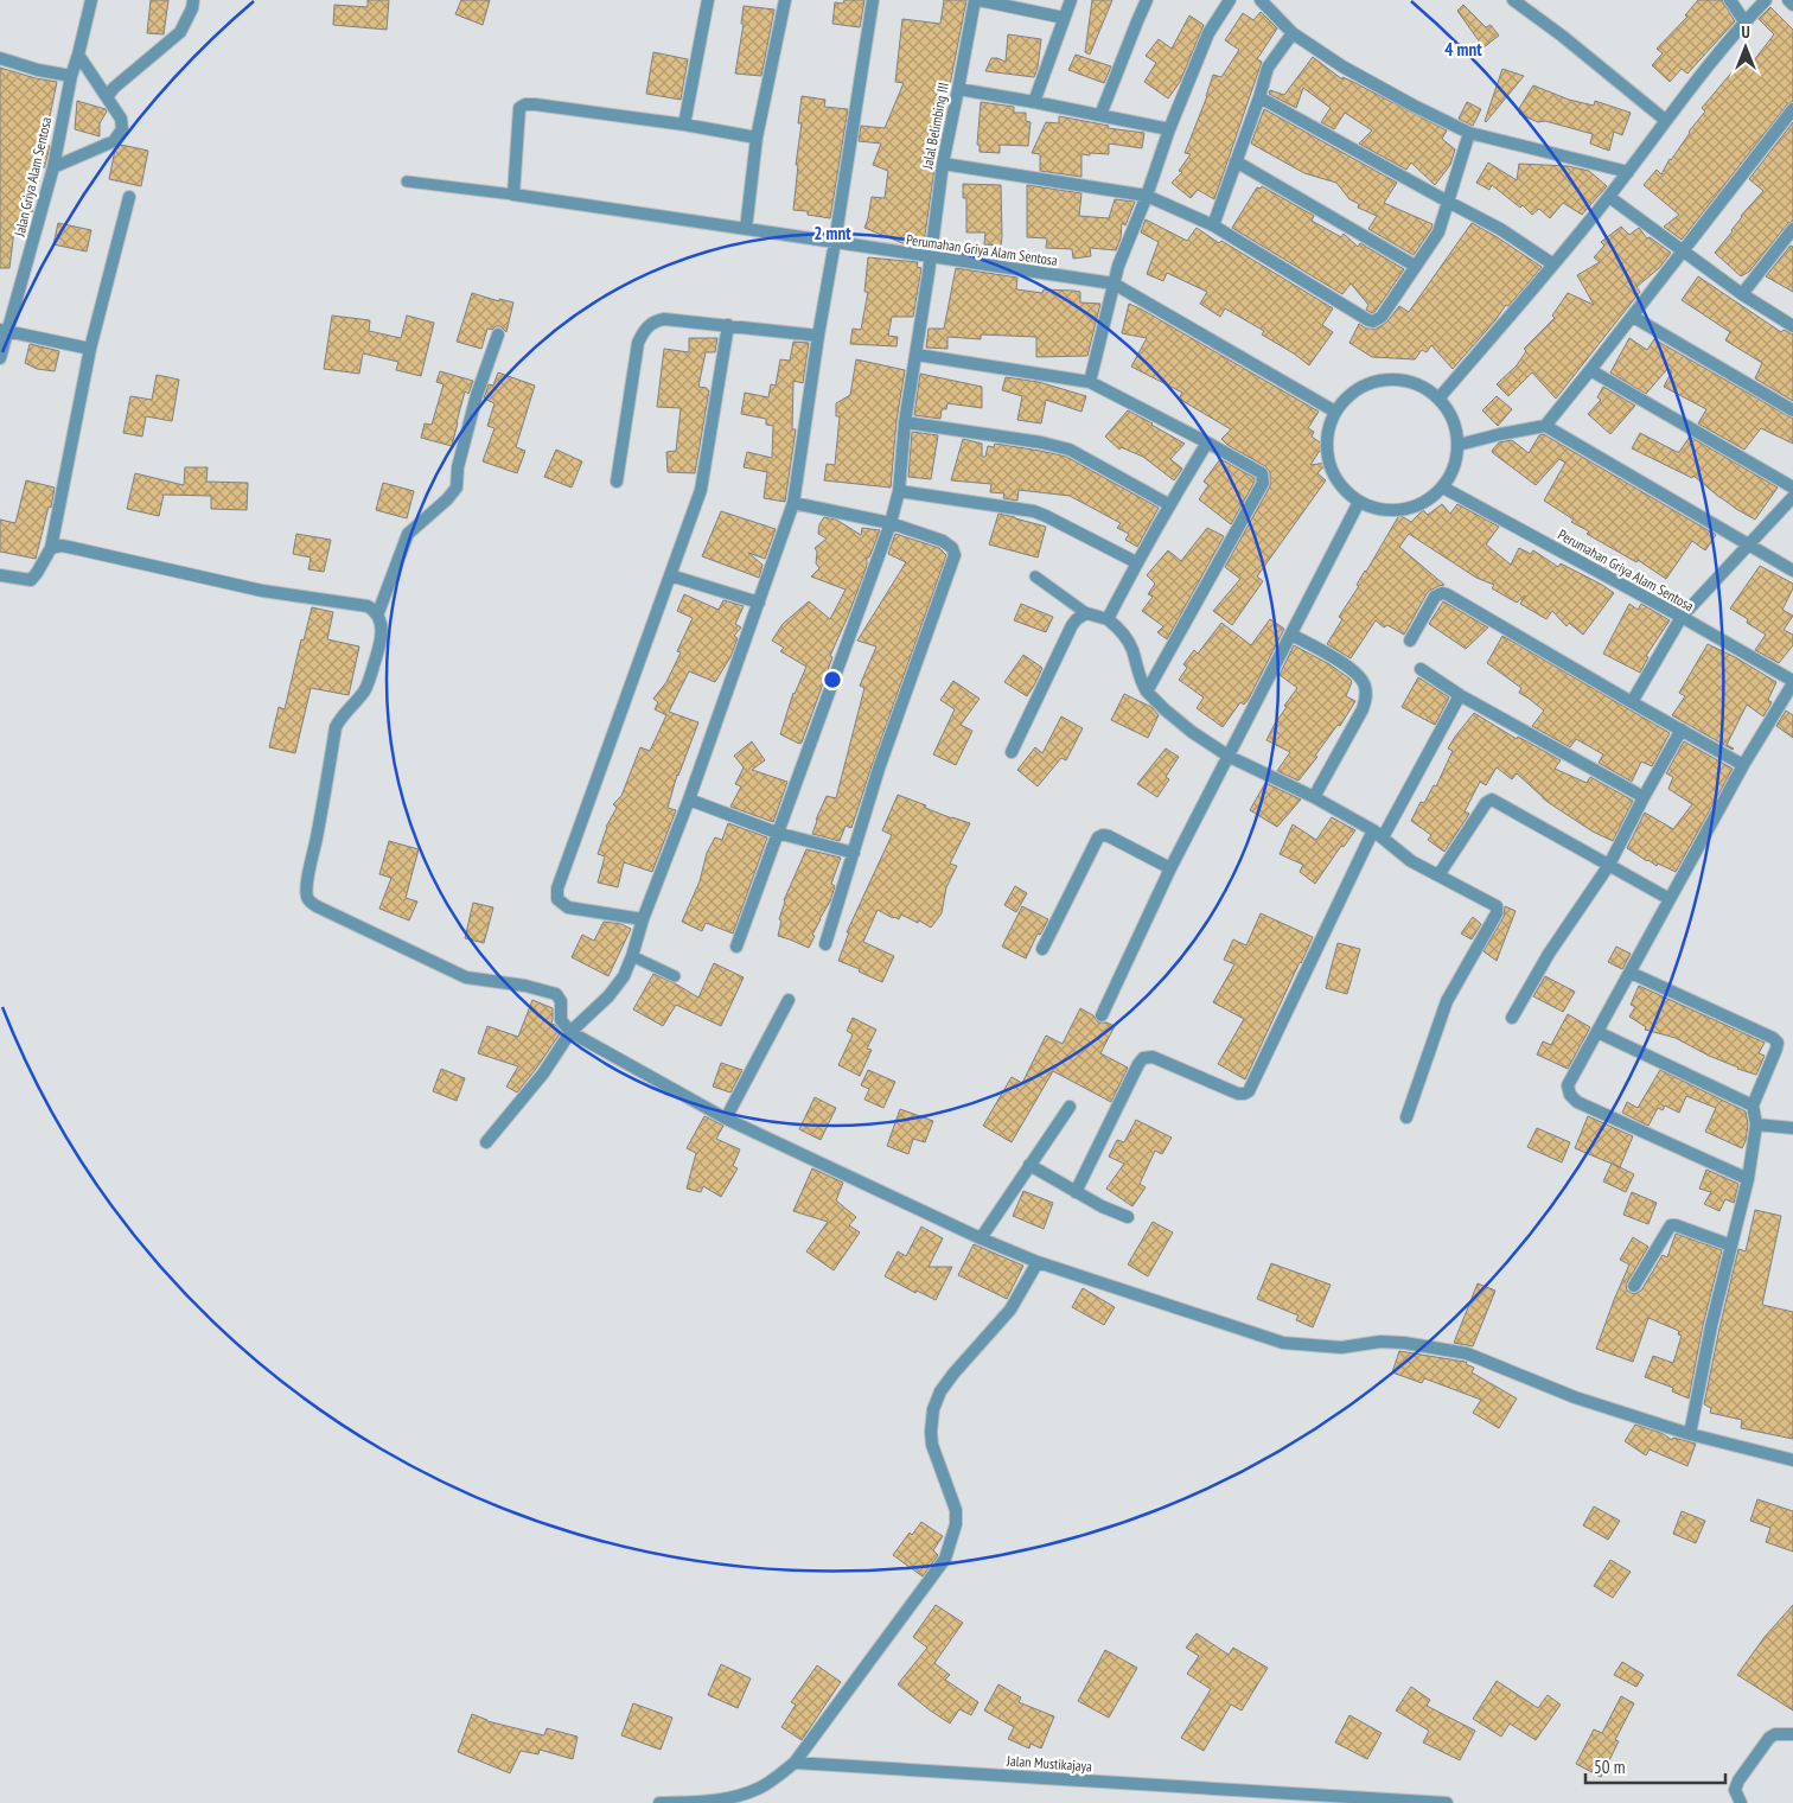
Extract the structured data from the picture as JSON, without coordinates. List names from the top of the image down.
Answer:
{
  "streets": {
    "street": [
      "Jalal Belimbing III",
      "Jalan Griya Alam Sentosa",
      "Perumahan Griya Alam Sentosa",
      "Jalan Mustikajaya"
    ]
  },
  "crossings": [
    ["Jalal Belimbing III", "Perumahan Griya Alam Sentosa"]
  ],
  "scale_bar": "50 m",
  "north": "top",
  "rings": ["4 mnt", "2 mnt"]
}
